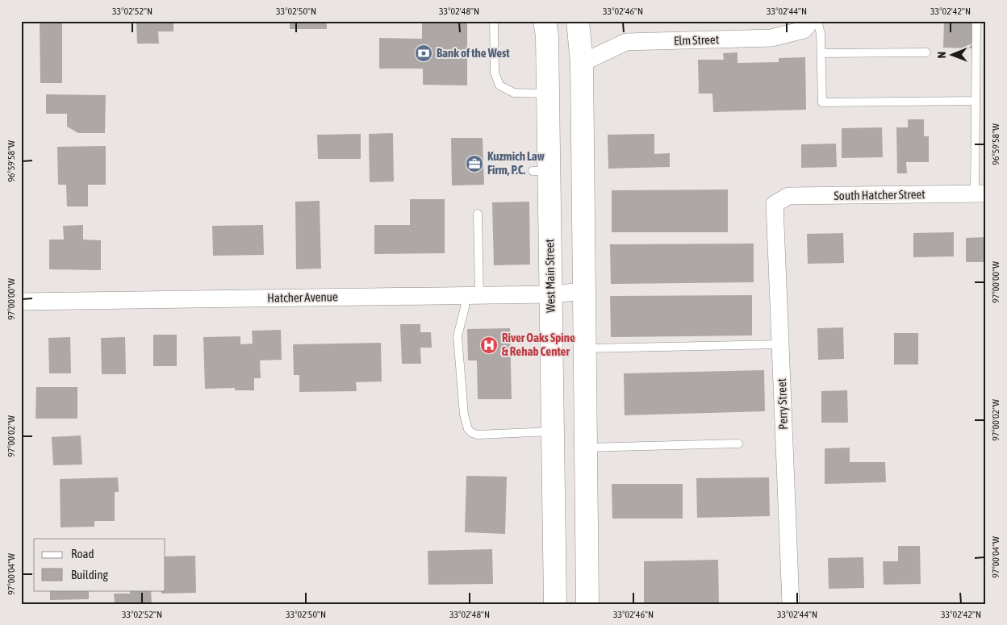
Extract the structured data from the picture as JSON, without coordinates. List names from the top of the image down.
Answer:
{
  "streets": {
    "main road": ["West Main Street"],
    "street": [
      "Elm Street",
      "South Hatcher Street",
      "Hatcher Avenue",
      "Perry Street"
    ]
  },
  "crossings": [
    ["South Hatcher Street", "Perry Street"],
    ["West Main Street", "Hatcher Avenue"]
  ],
  "places": {
    "bank": ["Bank of the West"],
    "office": ["Kuzmich Law Firm, P.C."],
    "hospital": ["River Oaks Spine & Rehab Center"]
  },
  "legend": ["Road", "Building"],
  "north": "left",
  "coordinates": [
    "33°02'52\"N",
    "33°02'50\"N",
    "33°02'48\"N",
    "33°02'46\"N",
    "33°02'44\"N",
    "33°02'42\"N",
    "96°59'58\"W",
    "97°00'00\"W",
    "97°00'02\"W",
    "97°00'04\"W"
  ]
}
